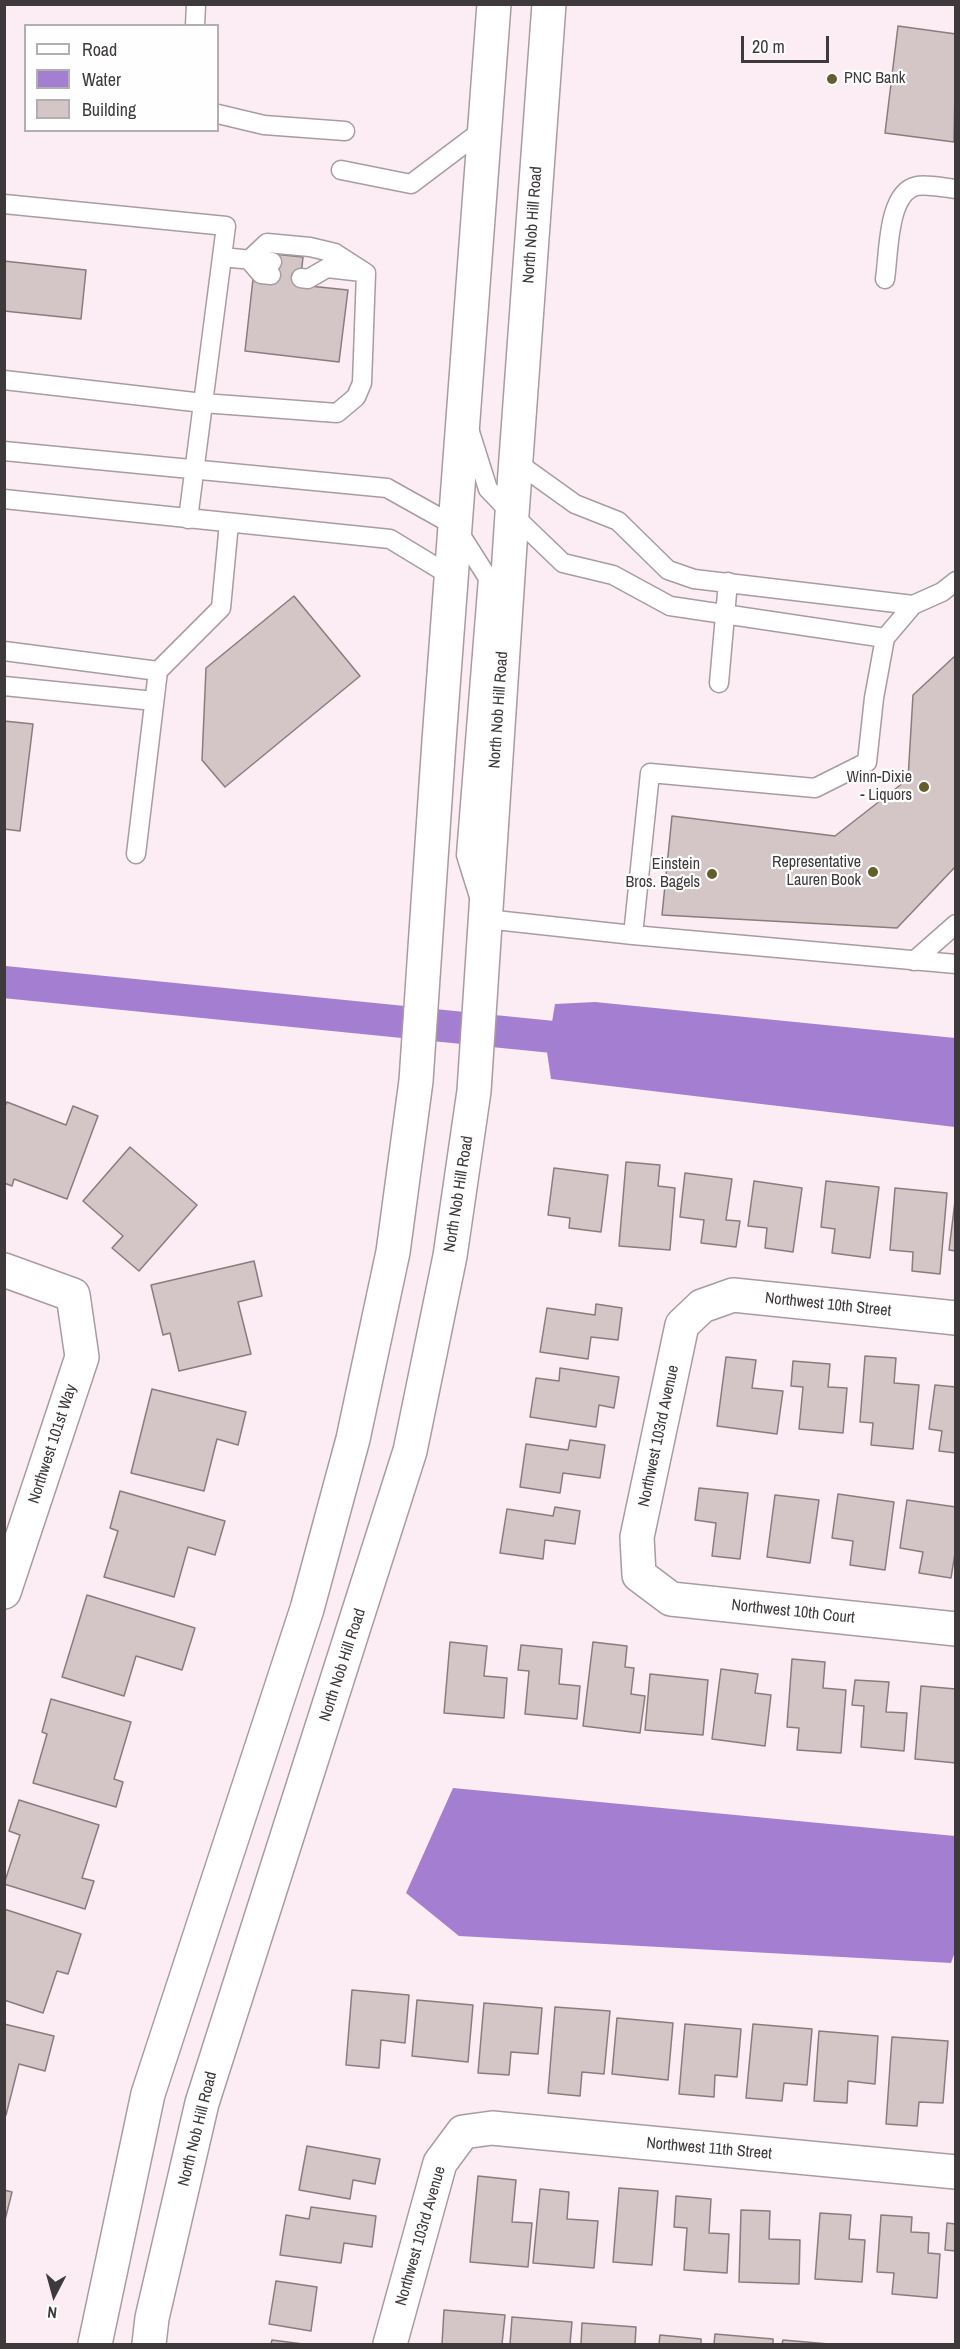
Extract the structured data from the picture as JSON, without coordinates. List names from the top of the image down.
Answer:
{
  "streets": {
    "main road": [
      "North Nob Hill Road",
      "Northwest 10th Street",
      "Northwest 103rd Avenue",
      "Northwest 101st Way",
      "Northwest 10th Court",
      "Northwest 11th Street"
    ]
  },
  "crossings": [
    ["Northwest 10th Street", "Northwest 103rd Avenue"],
    ["Northwest 103rd Avenue", "Northwest 10th Court"],
    ["Northwest 103rd Avenue", "Northwest 11th Street"]
  ],
  "places": [
    "PNC Bank",
    "Winn-Dixie - Liquors",
    "Representative Lauren Book",
    "Einstein Bros. Bagels"
  ],
  "legend": ["Road", "Water", "Building"],
  "scale_bar": "20 m",
  "north": "bottom"
}
